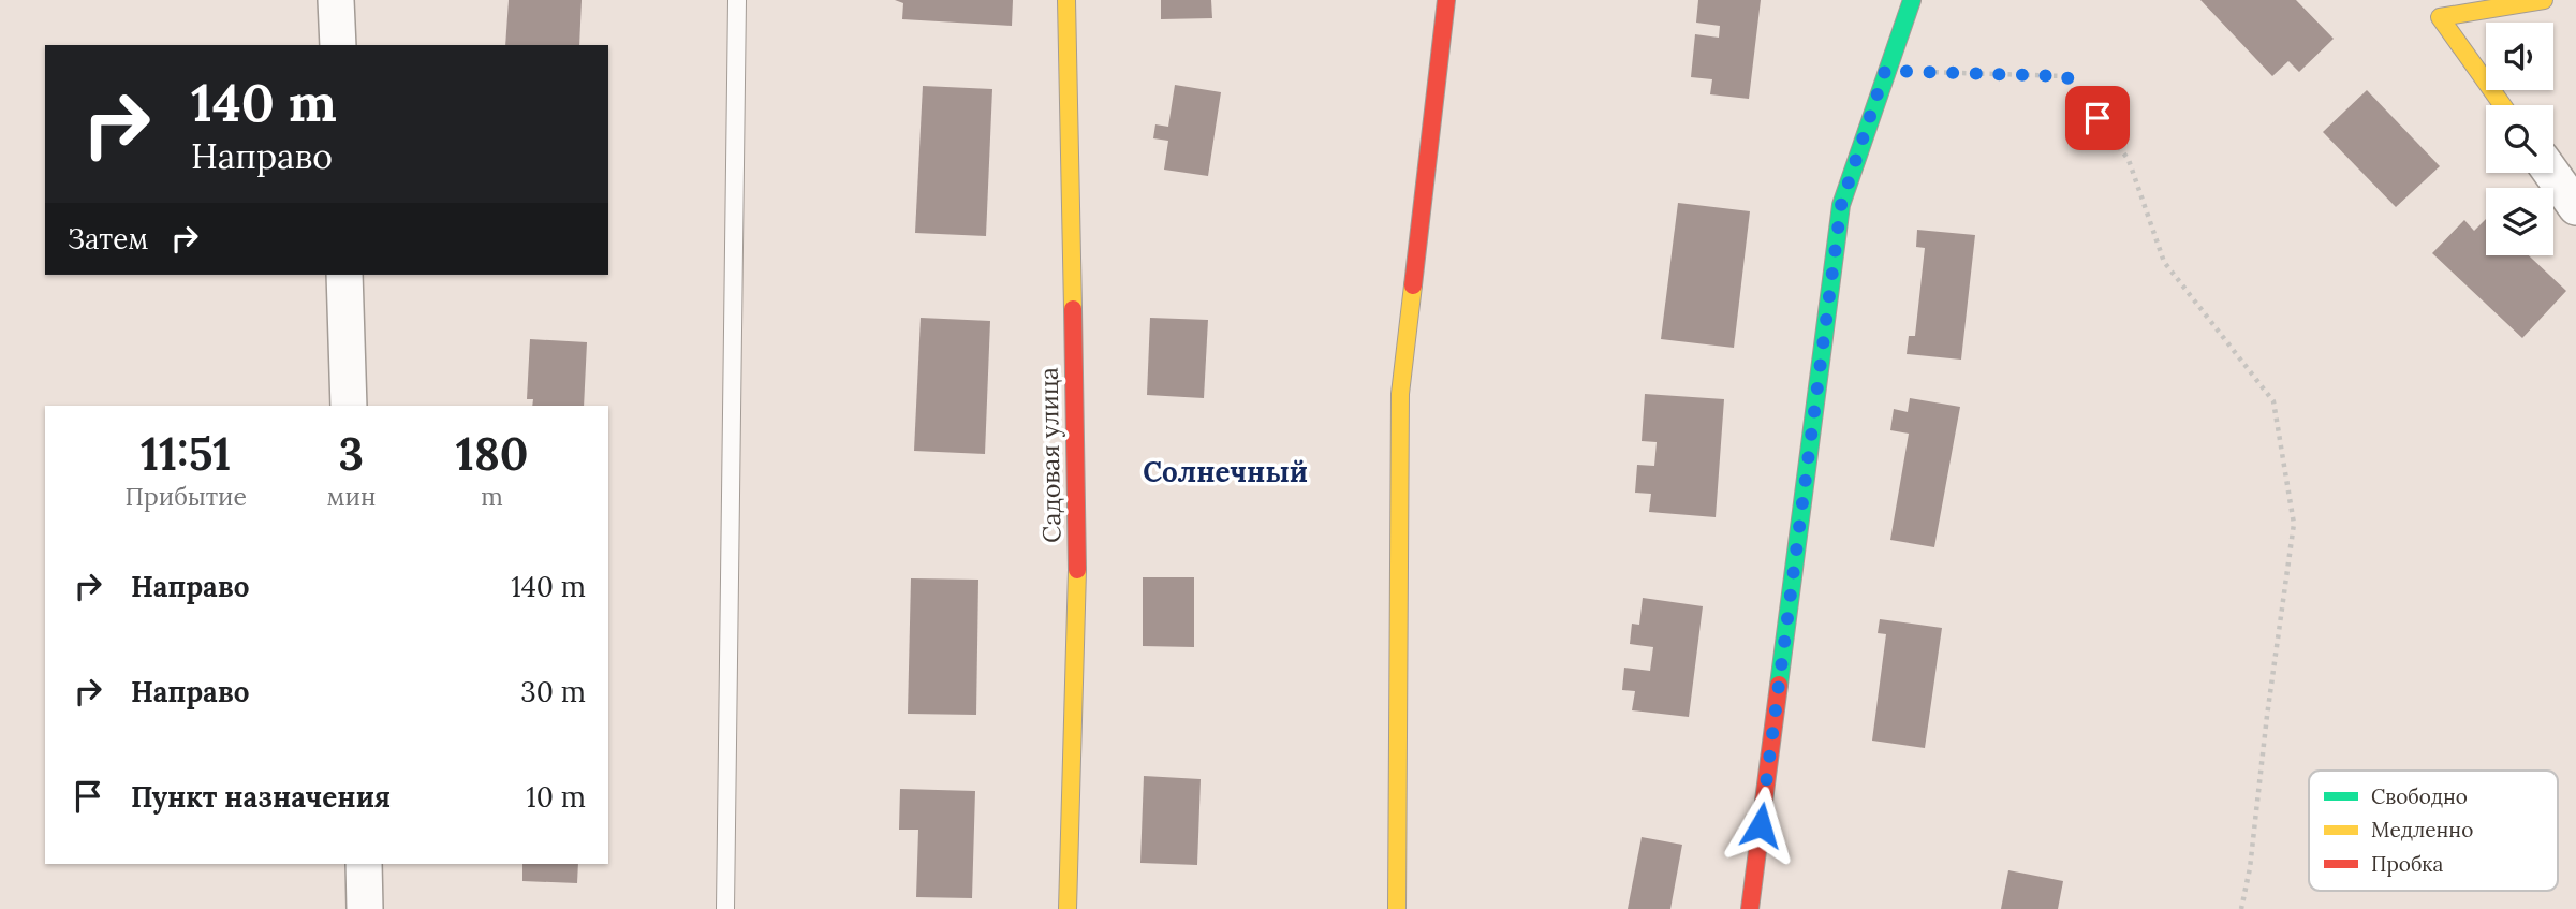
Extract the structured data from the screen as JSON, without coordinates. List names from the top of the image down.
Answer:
{
  "streets": {
    "street": ["Садовая улица"]
  },
  "districts": ["Солнечный"],
  "legend": ["Свободно", "Медленно", "Пробка"],
  "page": {
    "turn": ["140 m", "Направо"],
    "then": "Затем",
    "eta": [
      "11:51",
      "Прибытие",
      "3",
      "мин",
      "180",
      "m"
    ],
    "list": [
      {
        "name": "Направо",
        "value": "140 m"
      },
      {
        "name": "Направо",
        "value": "30 m"
      },
      {
        "name": "Пункт назначения",
        "value": "10 m"
      }
    ]
  }
}
